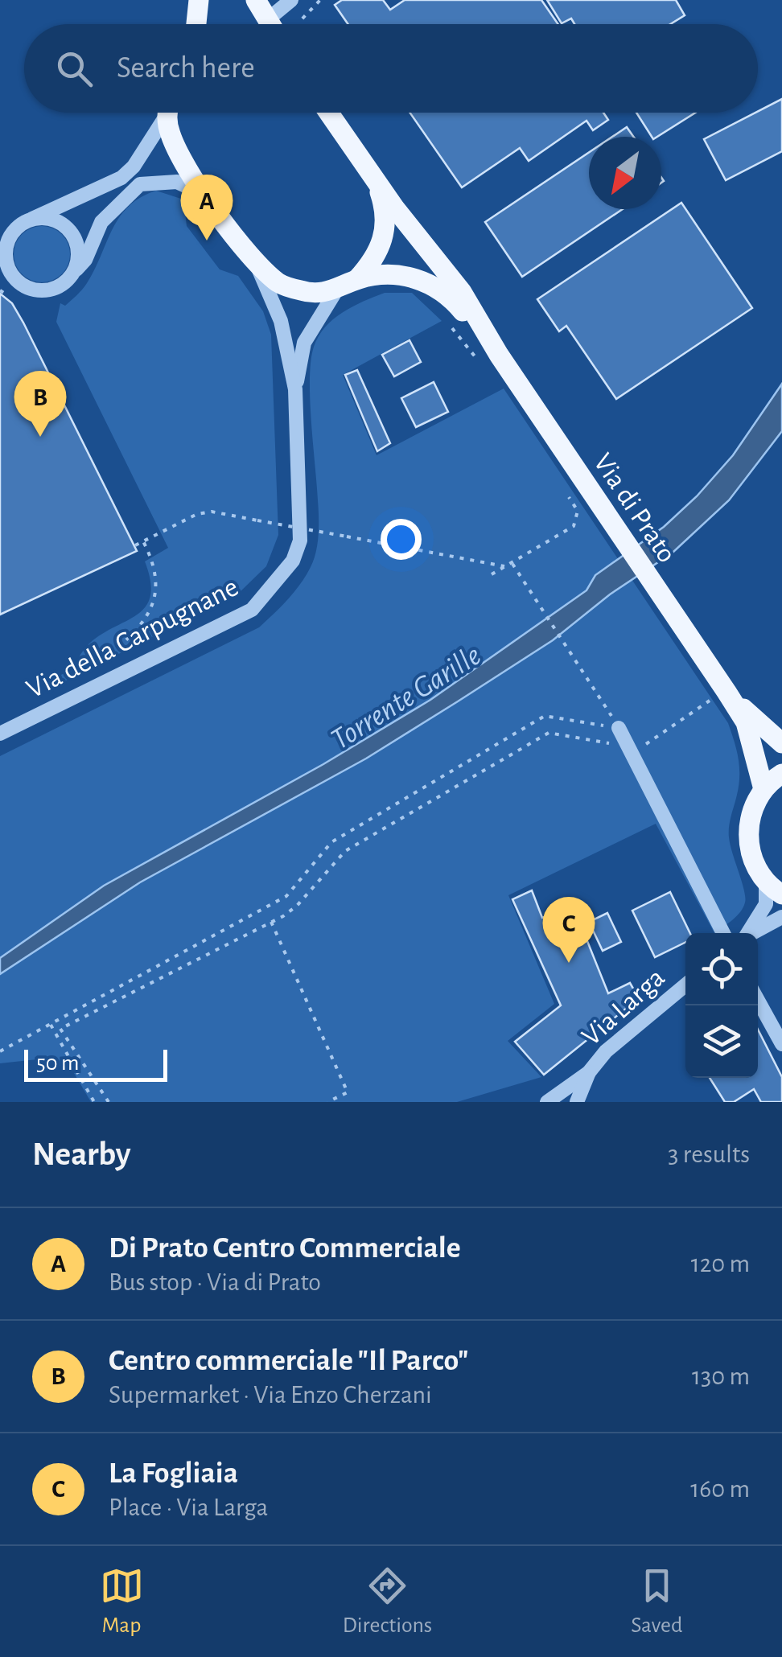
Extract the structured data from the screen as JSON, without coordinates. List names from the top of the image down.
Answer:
{
  "streets": {
    "main road": ["Via di Prato"],
    "street": ["Via della Carpugnane", "Via Larga"]
  },
  "crossings": [
    ["Via di Prato", "Via della Carpugnane"]
  ],
  "water": ["Torrente Garille"],
  "scale_bar": "50 m",
  "north": "bottom left",
  "page": {
    "search": "Search here",
    "pins": ["A", "B", "C"],
    "scale": "50 m",
    "heading": ["Nearby", "3 results"],
    "list": [
      {
        "mark": "A",
        "name": "Di Prato Centro Commerciale",
        "note": "Bus stop · Via di Prato",
        "value": "120 m"
      },
      {
        "mark": "B",
        "name": "Centro commerciale \"Il Parco\"",
        "note": "Supermarket · Via Enzo Cherzani",
        "value": "130 m"
      },
      {
        "mark": "C",
        "name": "La Fogliaia",
        "note": "Place · Via Larga",
        "value": "160 m"
      }
    ],
    "nav": ["Map", "Directions", "Saved"]
  }
}
